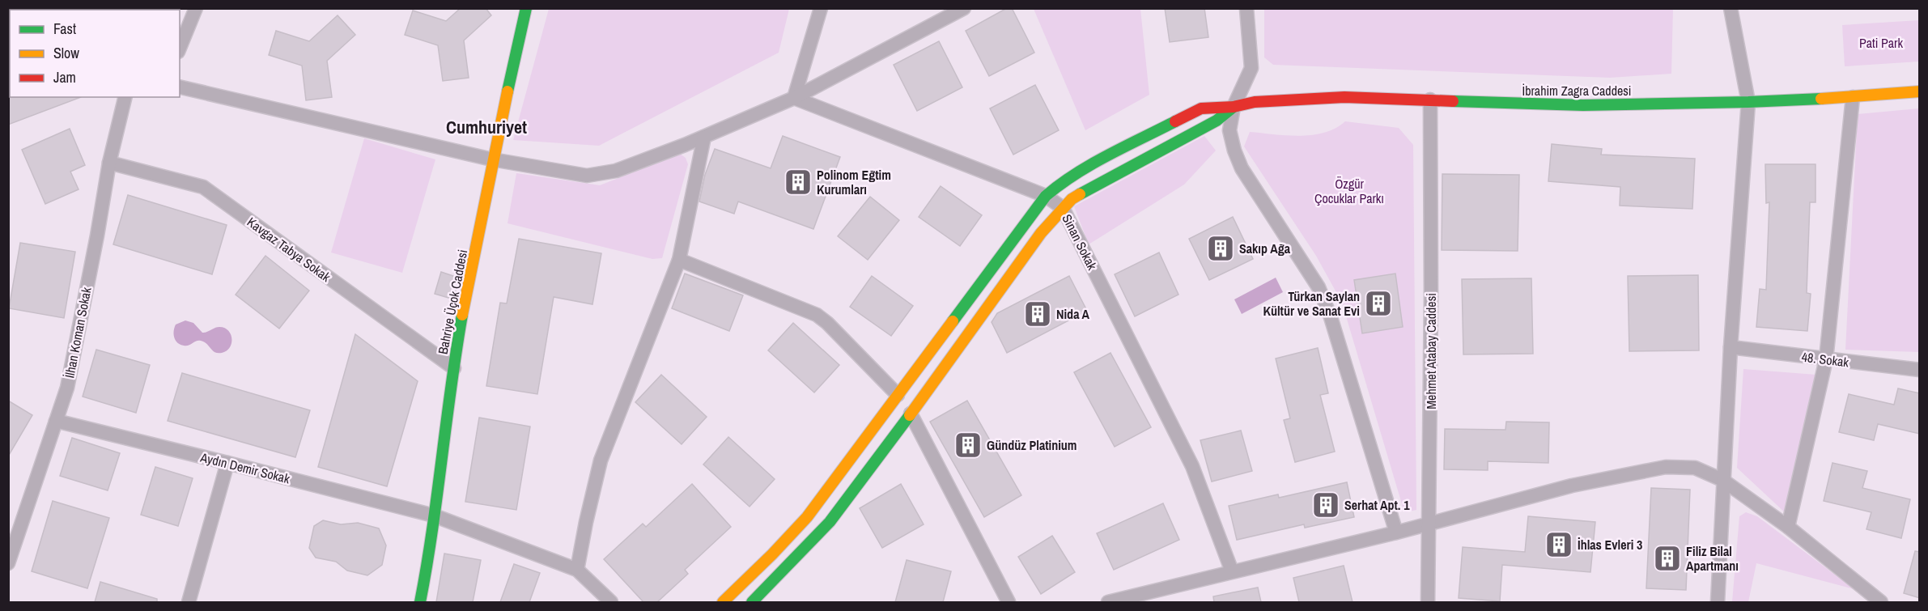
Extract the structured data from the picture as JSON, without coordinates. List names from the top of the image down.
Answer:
{
  "streets": {
    "main road": ["İbrahim Zagra Caddesi", "Bahriye Üçok Caddesi"],
    "street": [
      "Sinan Sokak",
      "Kavgaz Tabya Sokak",
      "İlhan Koman Sokak",
      "Mehmet Atabay Caddesi",
      "48. Sokak",
      "Aydın Demir Sokak"
    ]
  },
  "crossings": [
    ["İbrahim Zagra Caddesi", "Mehmet Atabay Caddesi"],
    ["Kavgaz Tabya Sokak", "Bahriye Üçok Caddesi"],
    ["Kavgaz Tabya Sokak", "İlhan Koman Sokak"],
    ["Bahriye Üçok Caddesi", "Aydın Demir Sokak"],
    ["İlhan Koman Sokak", "Aydın Demir Sokak"]
  ],
  "districts": ["Cumhuriyet"],
  "parks": ["Pati Park", "Özgür Çocuklar Parkı"],
  "places": {
    "building": [
      "Polinom Eğtim Kurumları",
      "Sakıp Ağa",
      "Türkan Saylan Kültür ve Sanat Evi",
      "Nida A",
      "Gündüz Platinium",
      "Serhat Apt. 1",
      "İhlas Evleri 3",
      "Filiz Bilal Apartmanı"
    ]
  },
  "legend": ["Fast", "Slow", "Jam"]
}
